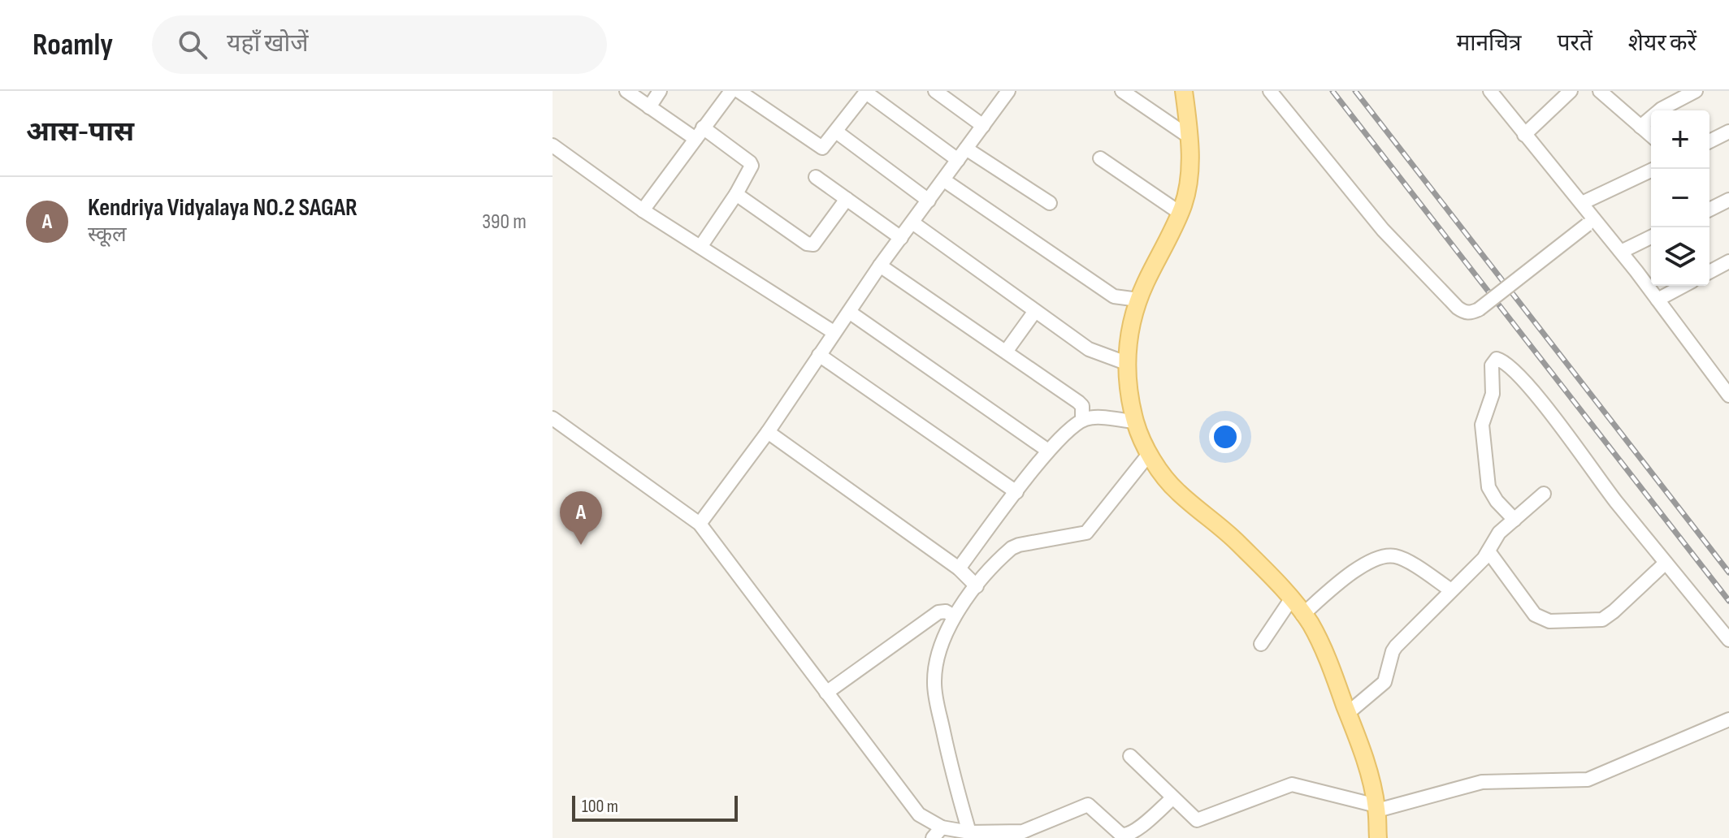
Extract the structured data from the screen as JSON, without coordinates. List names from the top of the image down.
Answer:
{
  "scale_bar": "100 m",
  "page": {
    "header": "Roamly",
    "search": "यहाँ खोजें",
    "nav": ["मानचित्र", "परतें", "शेयर करें"],
    "heading": "आस-पास",
    "map_buttons": ["+", "−"],
    "list": [
      {
        "mark": "A",
        "name": "Kendriya Vidyalaya NO.2 SAGAR",
        "note": "स्कूल",
        "value": "390 m"
      }
    ],
    "pins": "A",
    "scale": "100 m"
  }
}
